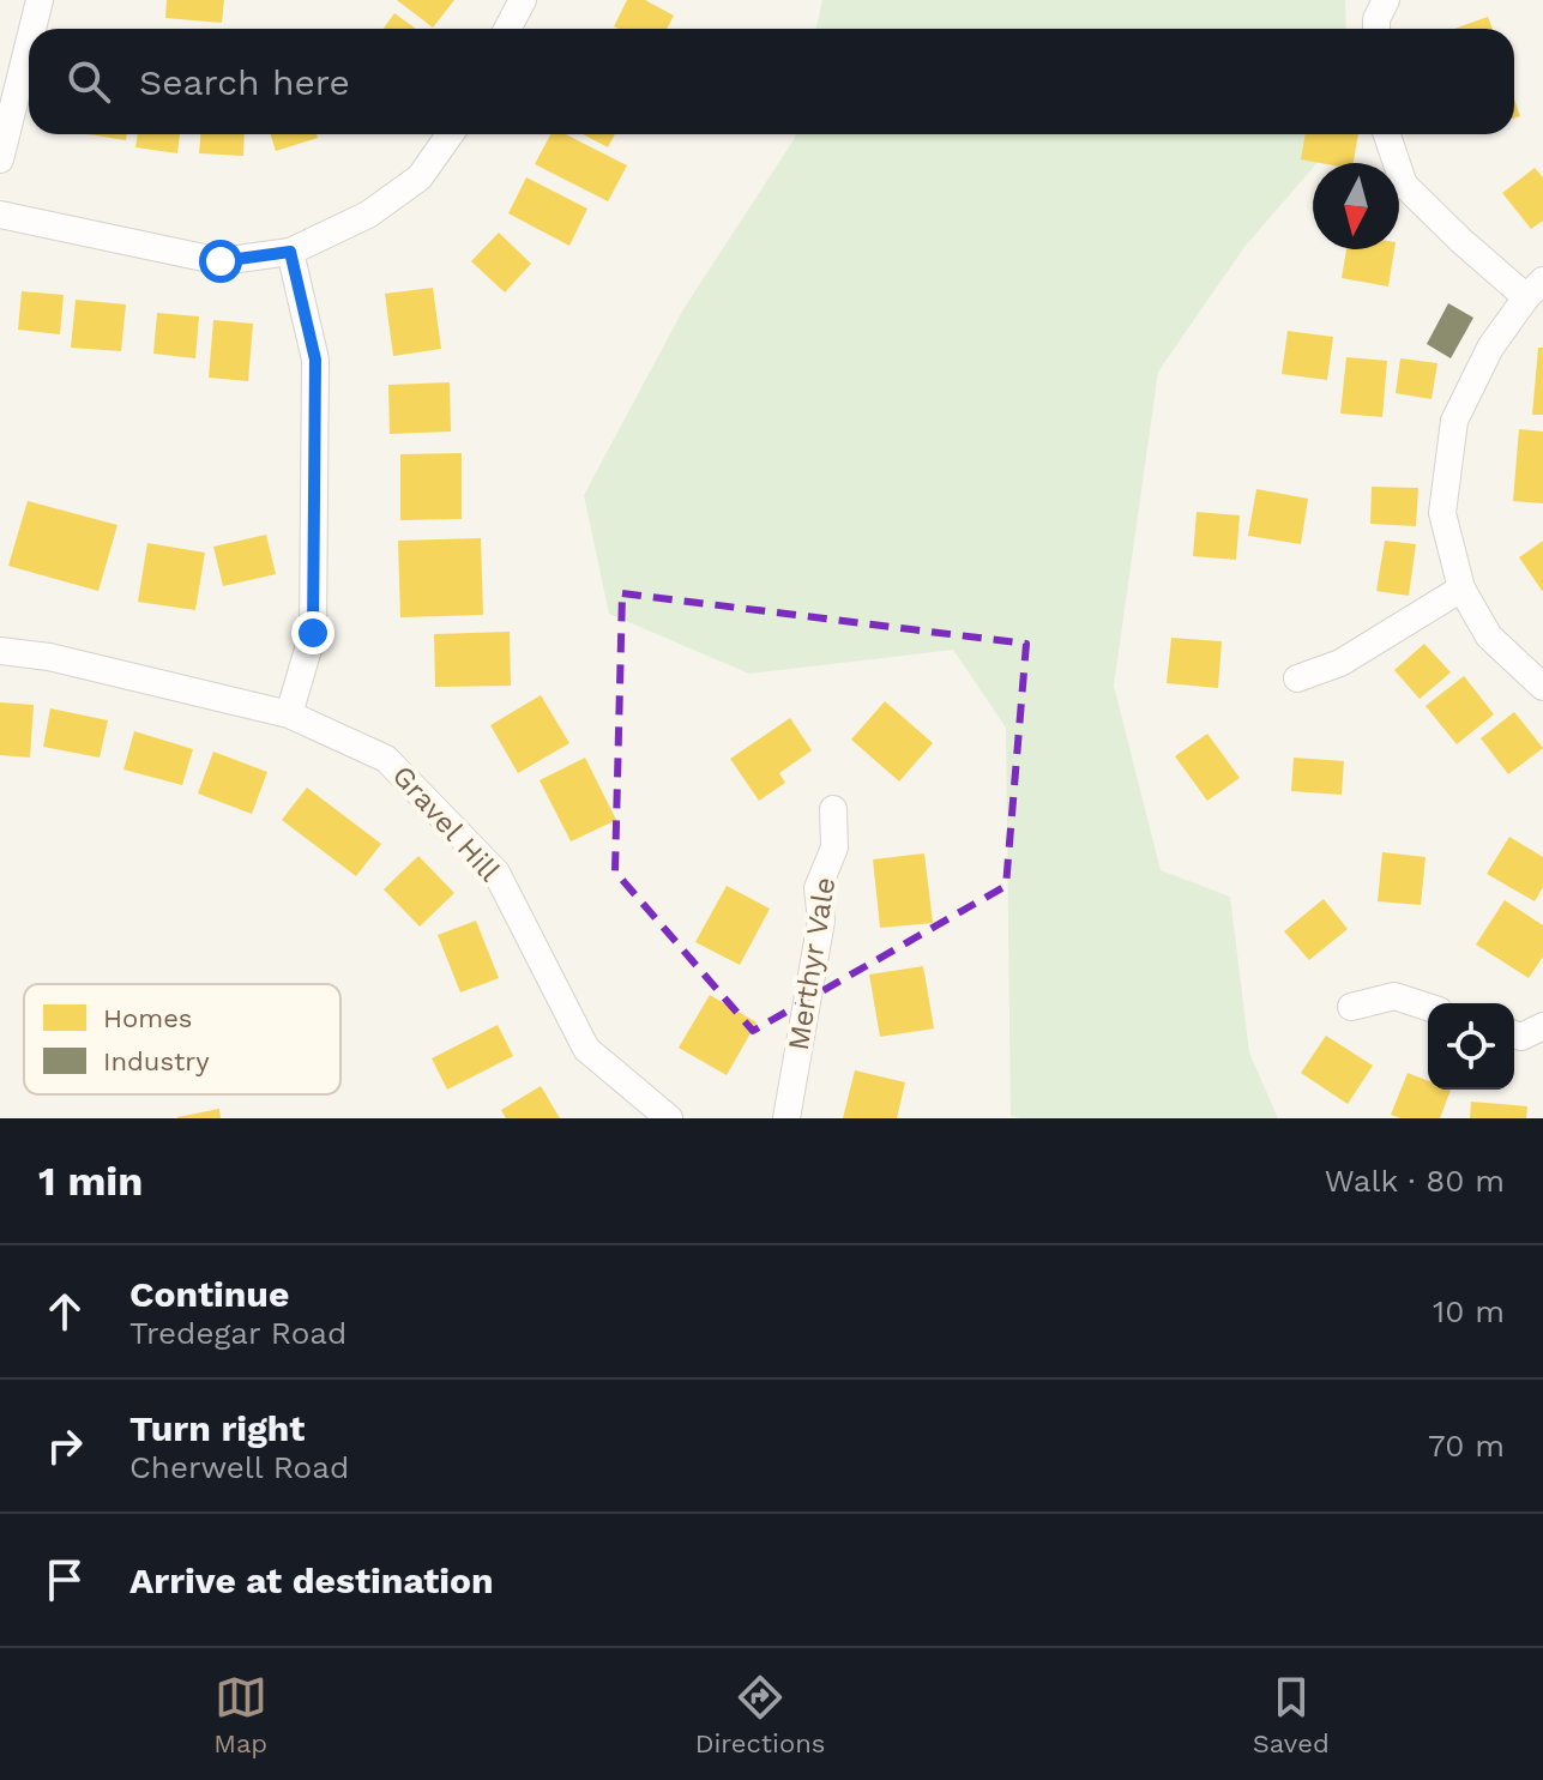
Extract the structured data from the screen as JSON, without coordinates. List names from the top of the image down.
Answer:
{
  "streets": {
    "street": ["Gravel Hill", "Merthyr Vale"]
  },
  "legend": ["Homes", "Industry"],
  "north": "bottom",
  "page": {
    "search": "Search here",
    "heading": ["1 min", "Walk · 80 m"],
    "list": [
      ["Continue", "Tredegar Road", "10 m"],
      ["Turn right", "Cherwell Road", "70 m"],
      "Arrive at destination"
    ],
    "nav": ["Map", "Directions", "Saved"]
  }
}
